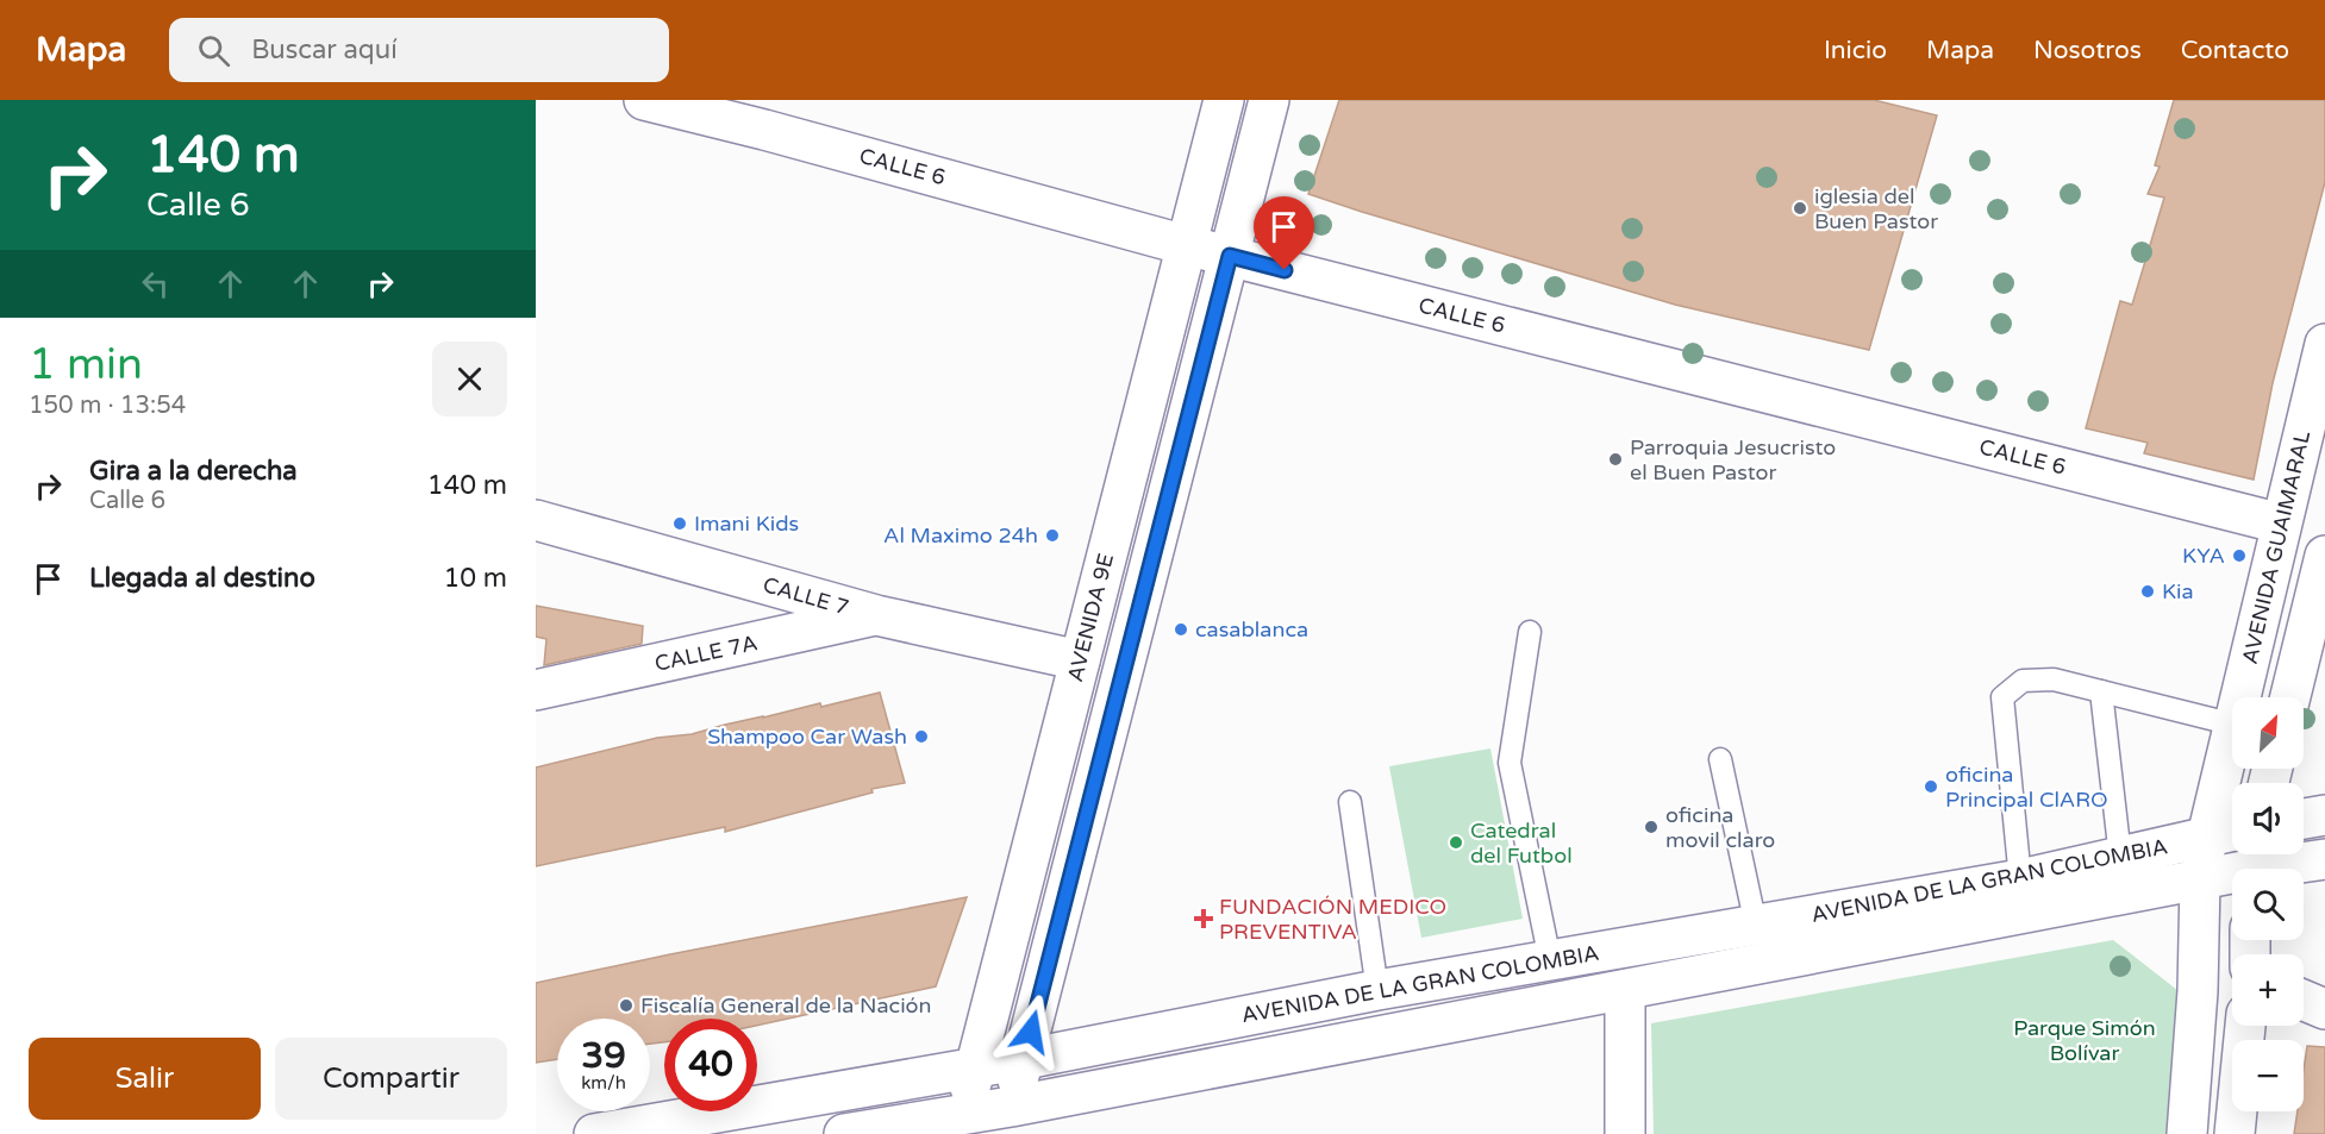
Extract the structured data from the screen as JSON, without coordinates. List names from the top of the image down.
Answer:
{
  "streets": {
    "street": [
      "CALLE 6",
      "AVENIDA GUAIMARAL",
      "CALLE 7",
      "AVENIDA 9E",
      "CALLE 7A",
      "AVENIDA DE LA GRAN COLOMBIA"
    ]
  },
  "crossings": [
    ["CALLE 6", "AVENIDA GUAIMARAL"],
    ["CALLE 6", "AVENIDA 9E"],
    ["AVENIDA GUAIMARAL", "AVENIDA DE LA GRAN COLOMBIA"],
    ["CALLE 7", "AVENIDA 9E"],
    ["CALLE 7", "CALLE 7A"],
    ["AVENIDA 9E", "AVENIDA DE LA GRAN COLOMBIA"]
  ],
  "parks": ["Parque Simón Bolívar"],
  "places": {
    "other": [
      "iglesia del Buen Pastor",
      "Parroquia Jesucristo el Buen Pastor",
      "Imani Kids",
      "Al Maximo 24h",
      "KYA",
      "Kia",
      "casablanca",
      "Shampoo Car Wash",
      "oficina Principal ClARO",
      "oficina movil claro",
      "Catedral del Futbol",
      "Fiscalía General de la Nación"
    ],
    "health": ["FUNDACIÓN MEDICO PREVENTIVA"]
  },
  "north": "top right",
  "page": {
    "header": "Mapa",
    "search": "Buscar aquí",
    "nav": [
      "Inicio",
      "Mapa",
      "Nosotros",
      "Contacto"
    ],
    "turn": ["140 m", "Calle 6"],
    "heading": ["1 min", "150 m · 13:54"],
    "list": [
      {
        "name": "Gira a la derecha",
        "note": "Calle 6",
        "value": "140 m"
      },
      {
        "name": "Llegada al destino",
        "value": "10 m"
      }
    ],
    "map_buttons": ["+", "−"],
    "speed": "39 km/h",
    "limit": "40",
    "buttons": ["Salir", "Compartir"]
  }
}
